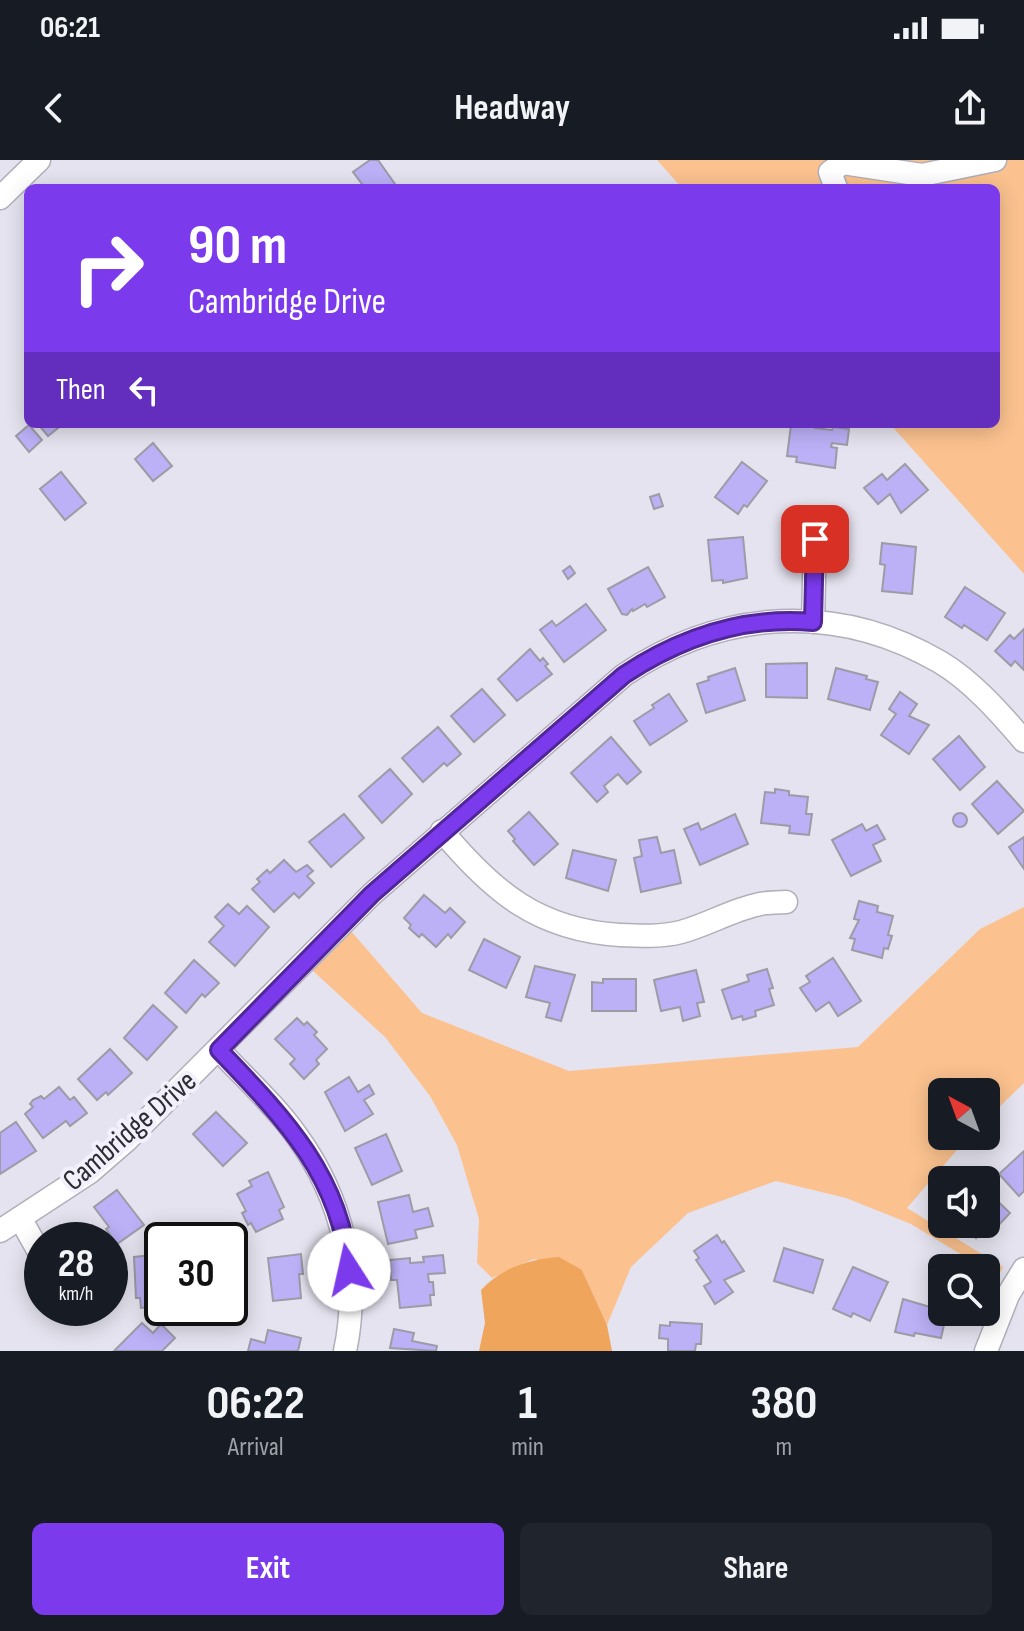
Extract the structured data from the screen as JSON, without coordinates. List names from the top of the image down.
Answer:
{
  "streets": {
    "street": ["Cambridge Drive"]
  },
  "north": "top left",
  "page": {
    "status": "06:21",
    "header": "Headway",
    "turn": ["90 m", "Cambridge Drive"],
    "then": "Then",
    "speed": "28 km/h",
    "limit": "30",
    "eta": [
      "06:22",
      "Arrival",
      "1",
      "min",
      "380",
      "m"
    ],
    "buttons": ["Exit", "Share"]
  }
}
